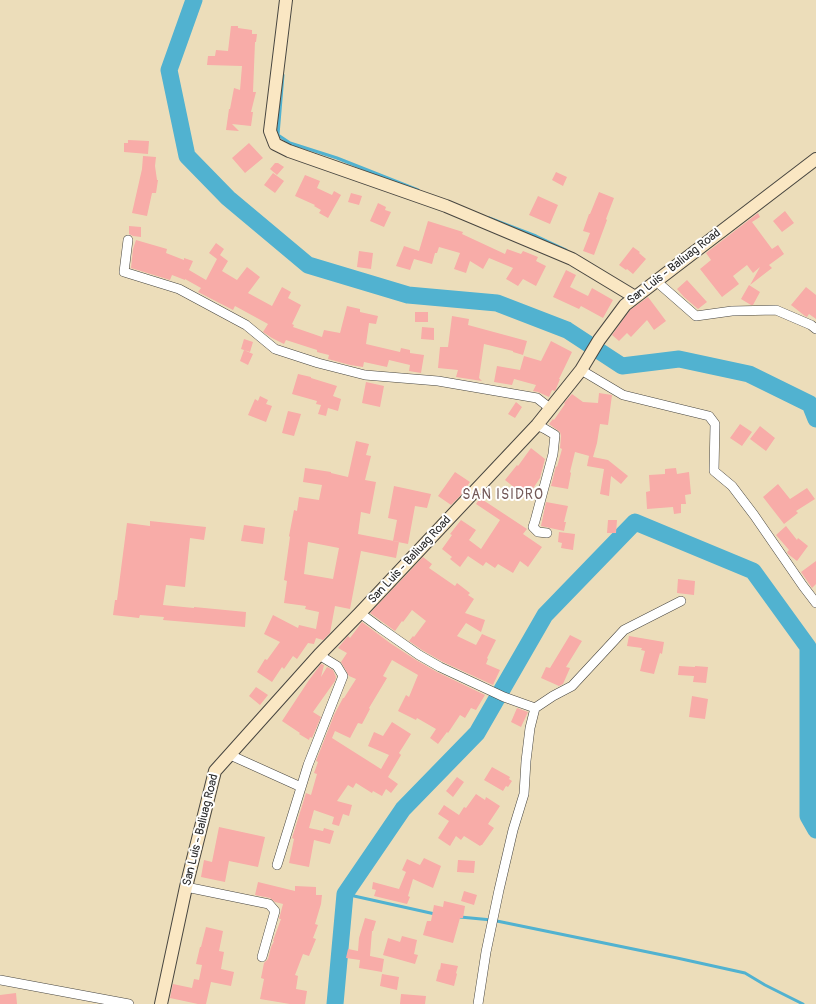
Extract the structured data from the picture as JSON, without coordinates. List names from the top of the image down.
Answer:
{
  "streets": {
    "main road": ["San Luis - Baliuag Road"]
  },
  "districts": ["SAN ISIDRO"]
}
